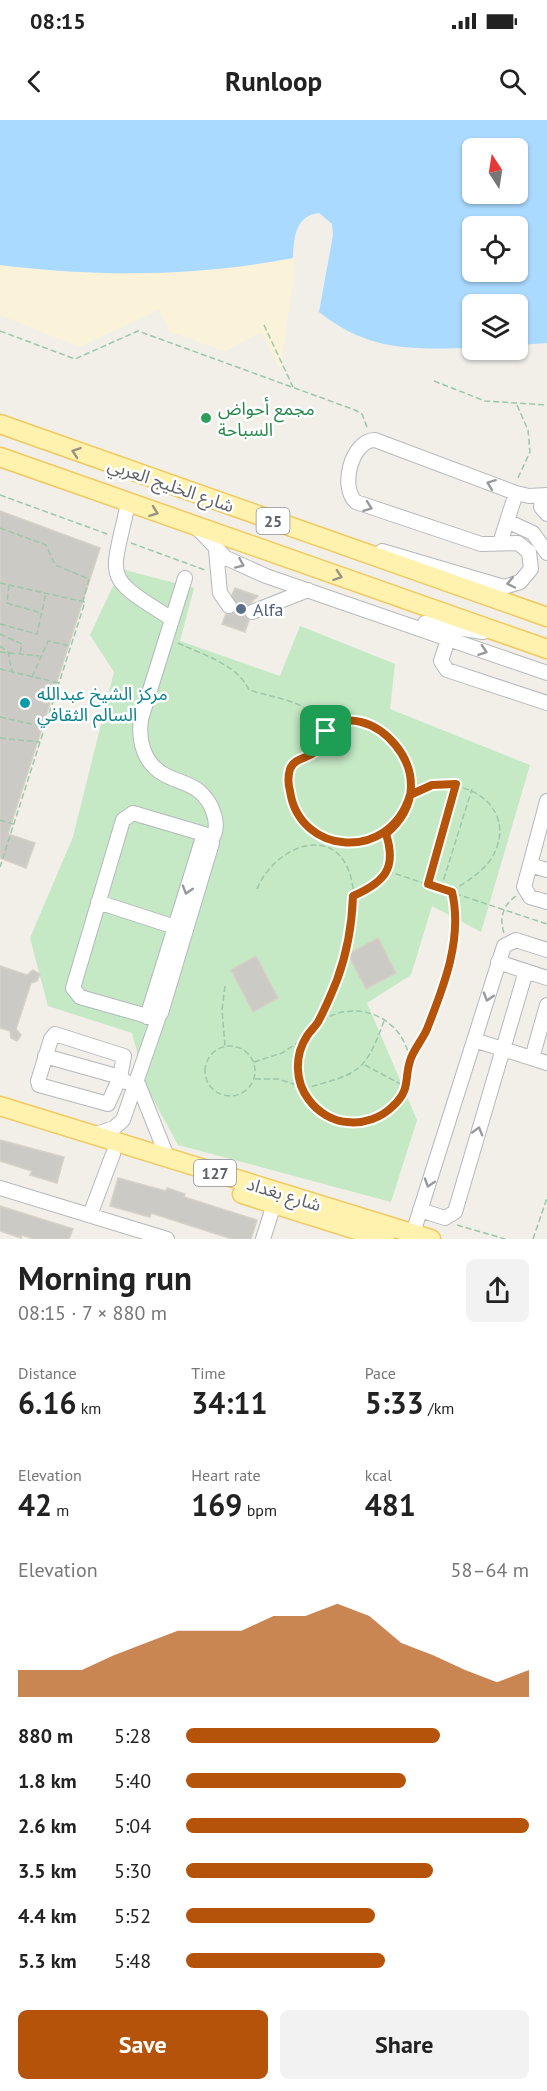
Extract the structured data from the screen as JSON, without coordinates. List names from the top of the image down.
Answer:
{
  "streets": {
    "main road": [
      "شارع الخليج العربي",
      "25",
      "127",
      "شارع بغداد"
    ]
  },
  "places": ["مجمع أحواض السباحة", "Alfa", "مركز الشيخ عبدالله السالم الثقافي"],
  "north": "top",
  "page": {
    "status": "08:15",
    "header": "Runloop",
    "heading": ["Morning run", "08:15 · 7 × 880 m"],
    "stats": [
      ["Distance", "6.16 km"],
      ["Time", "34:11"],
      ["Pace", "5:33 /km"],
      ["Elevation", "42 m"],
      ["Heart rate", "169 bpm"],
      ["kcal", "481"]
    ],
    "chart": ["Elevation", "58–64 m"],
    "list": [
      {
        "name": "880 m",
        "note": "5:28"
      },
      {
        "name": "1.8 km",
        "note": "5:40"
      },
      {
        "name": "2.6 km",
        "note": "5:04"
      },
      {
        "name": "3.5 km",
        "note": "5:30"
      },
      {
        "name": "4.4 km",
        "note": "5:52"
      },
      {
        "name": "5.3 km",
        "note": "5:48"
      }
    ],
    "buttons": ["Save", "Share"]
  }
}
